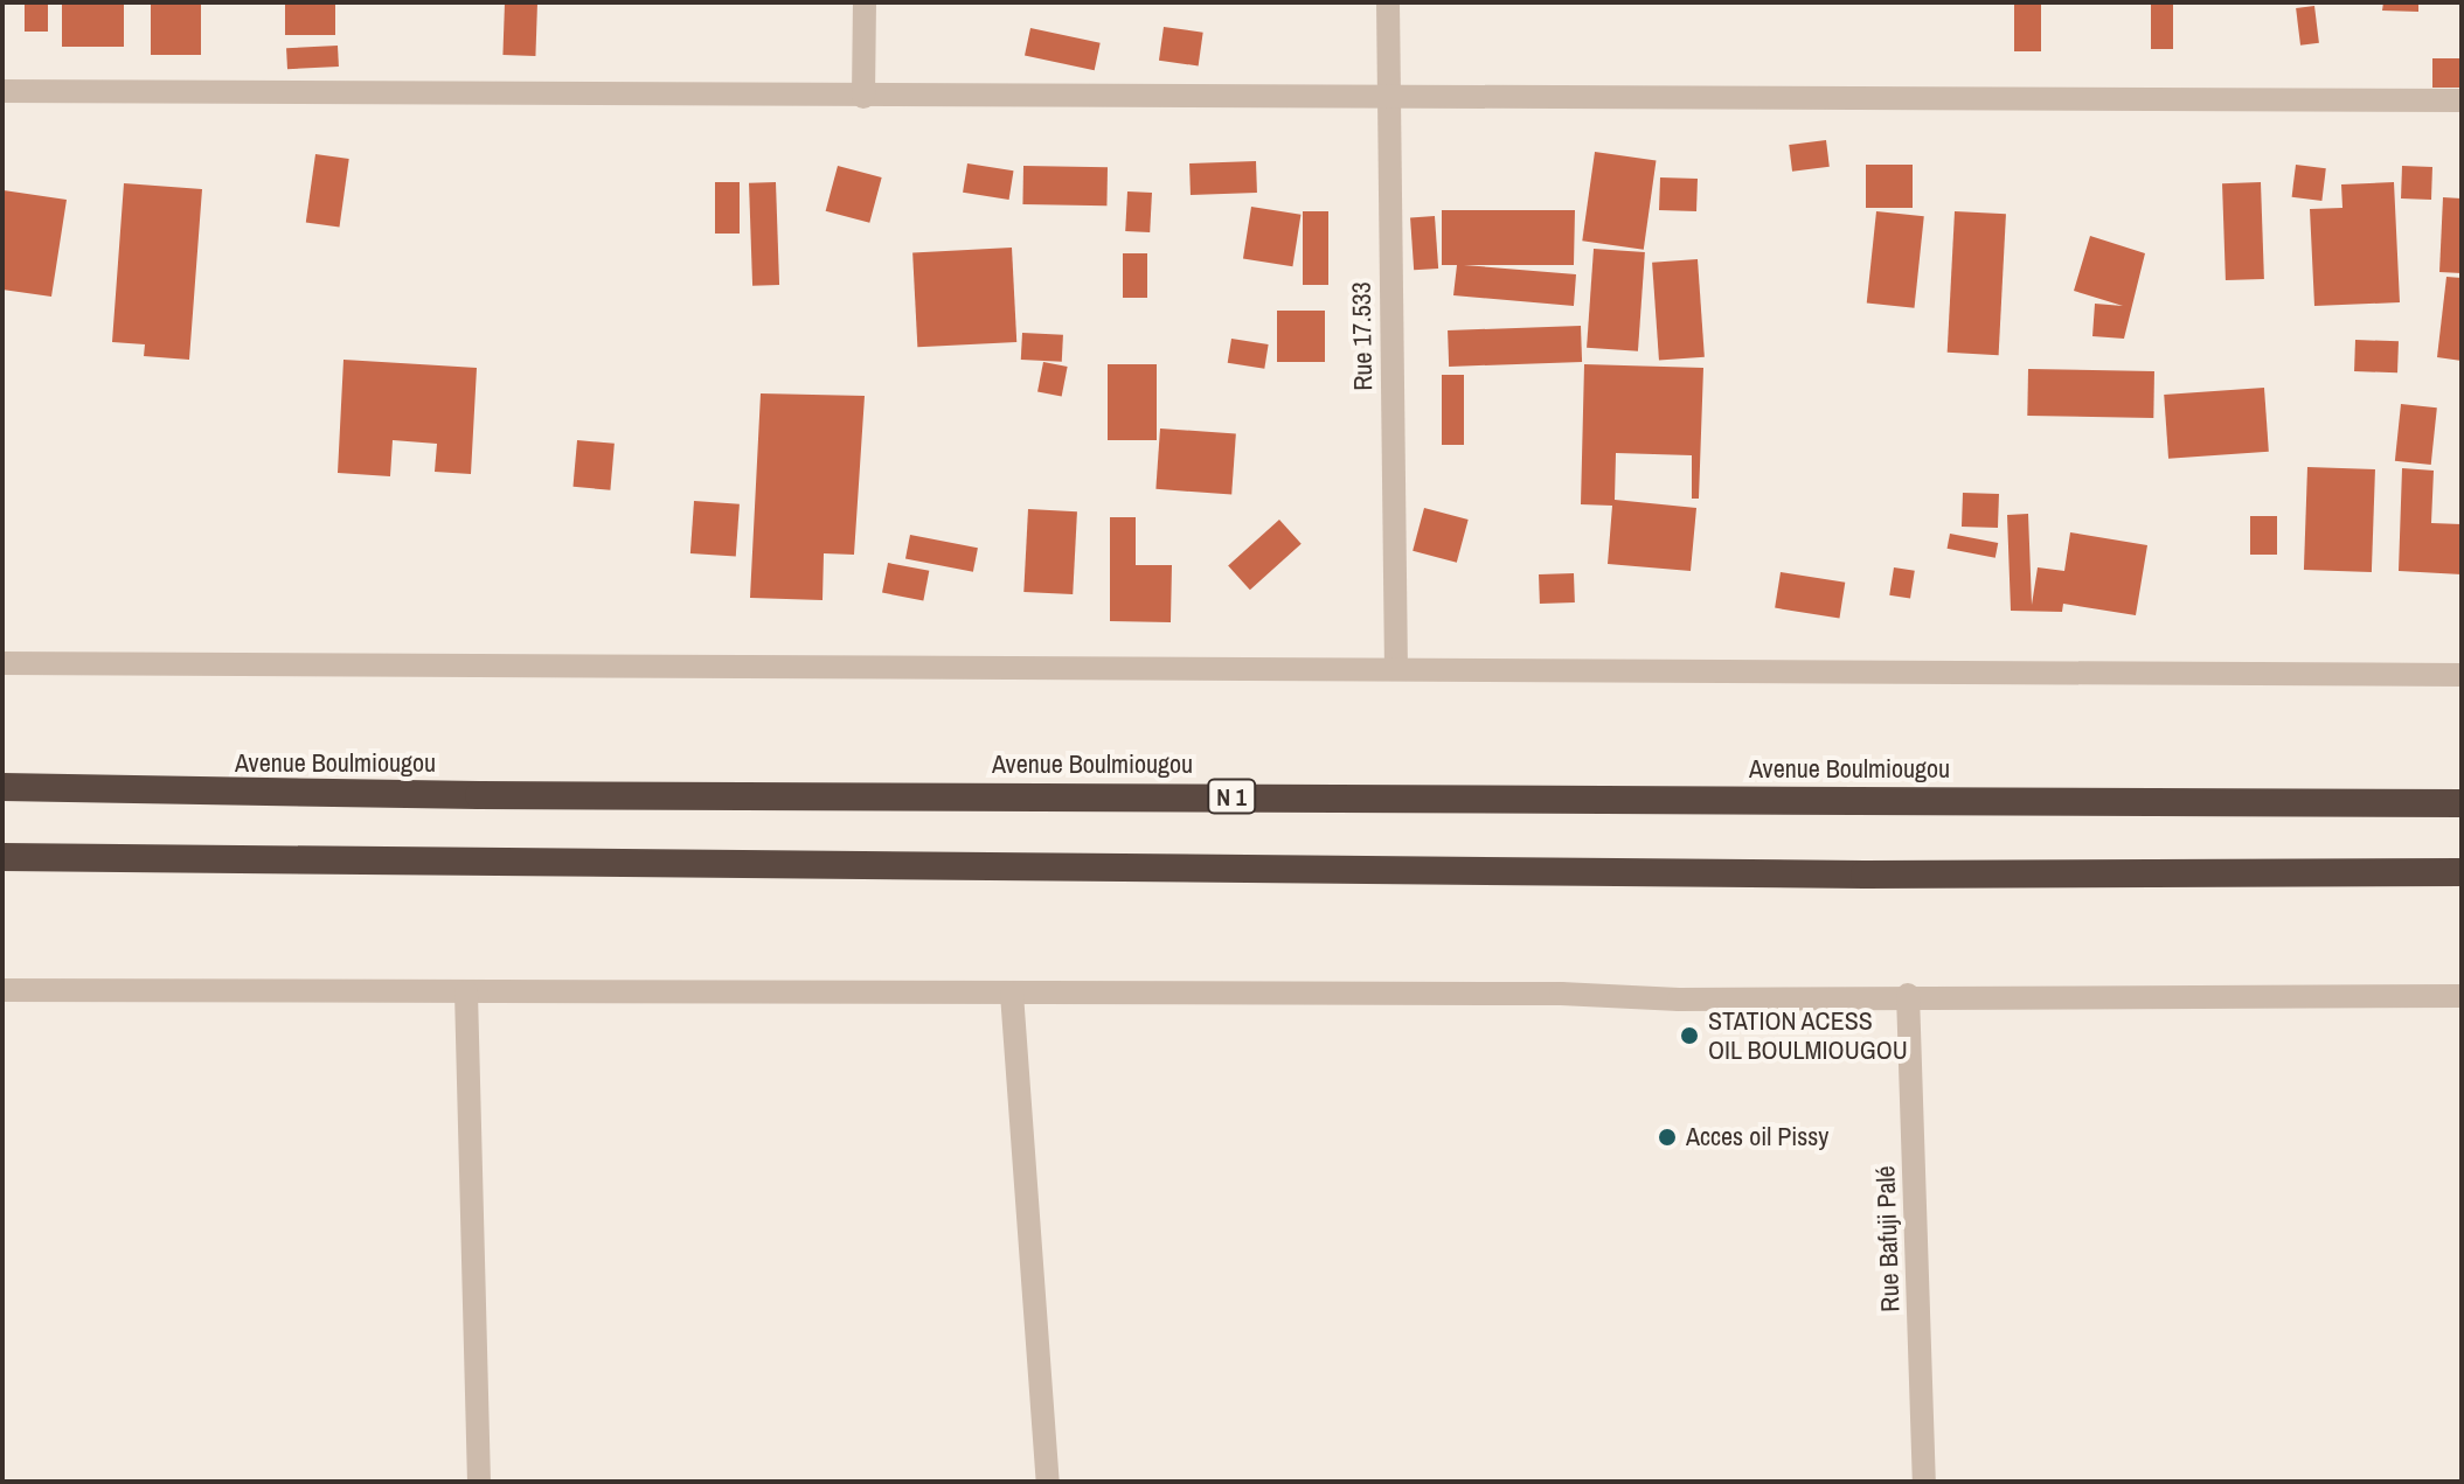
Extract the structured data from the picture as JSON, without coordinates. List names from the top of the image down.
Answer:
{
  "streets": {
    "highway": ["Avenue Boulmiougou", "N 1"],
    "street": ["Rue 17.533", "Rue Bafuji Palé"]
  },
  "places": ["STATION ACESS OIL BOULMIOUGOU", "Acces oil Pissy"]
}
